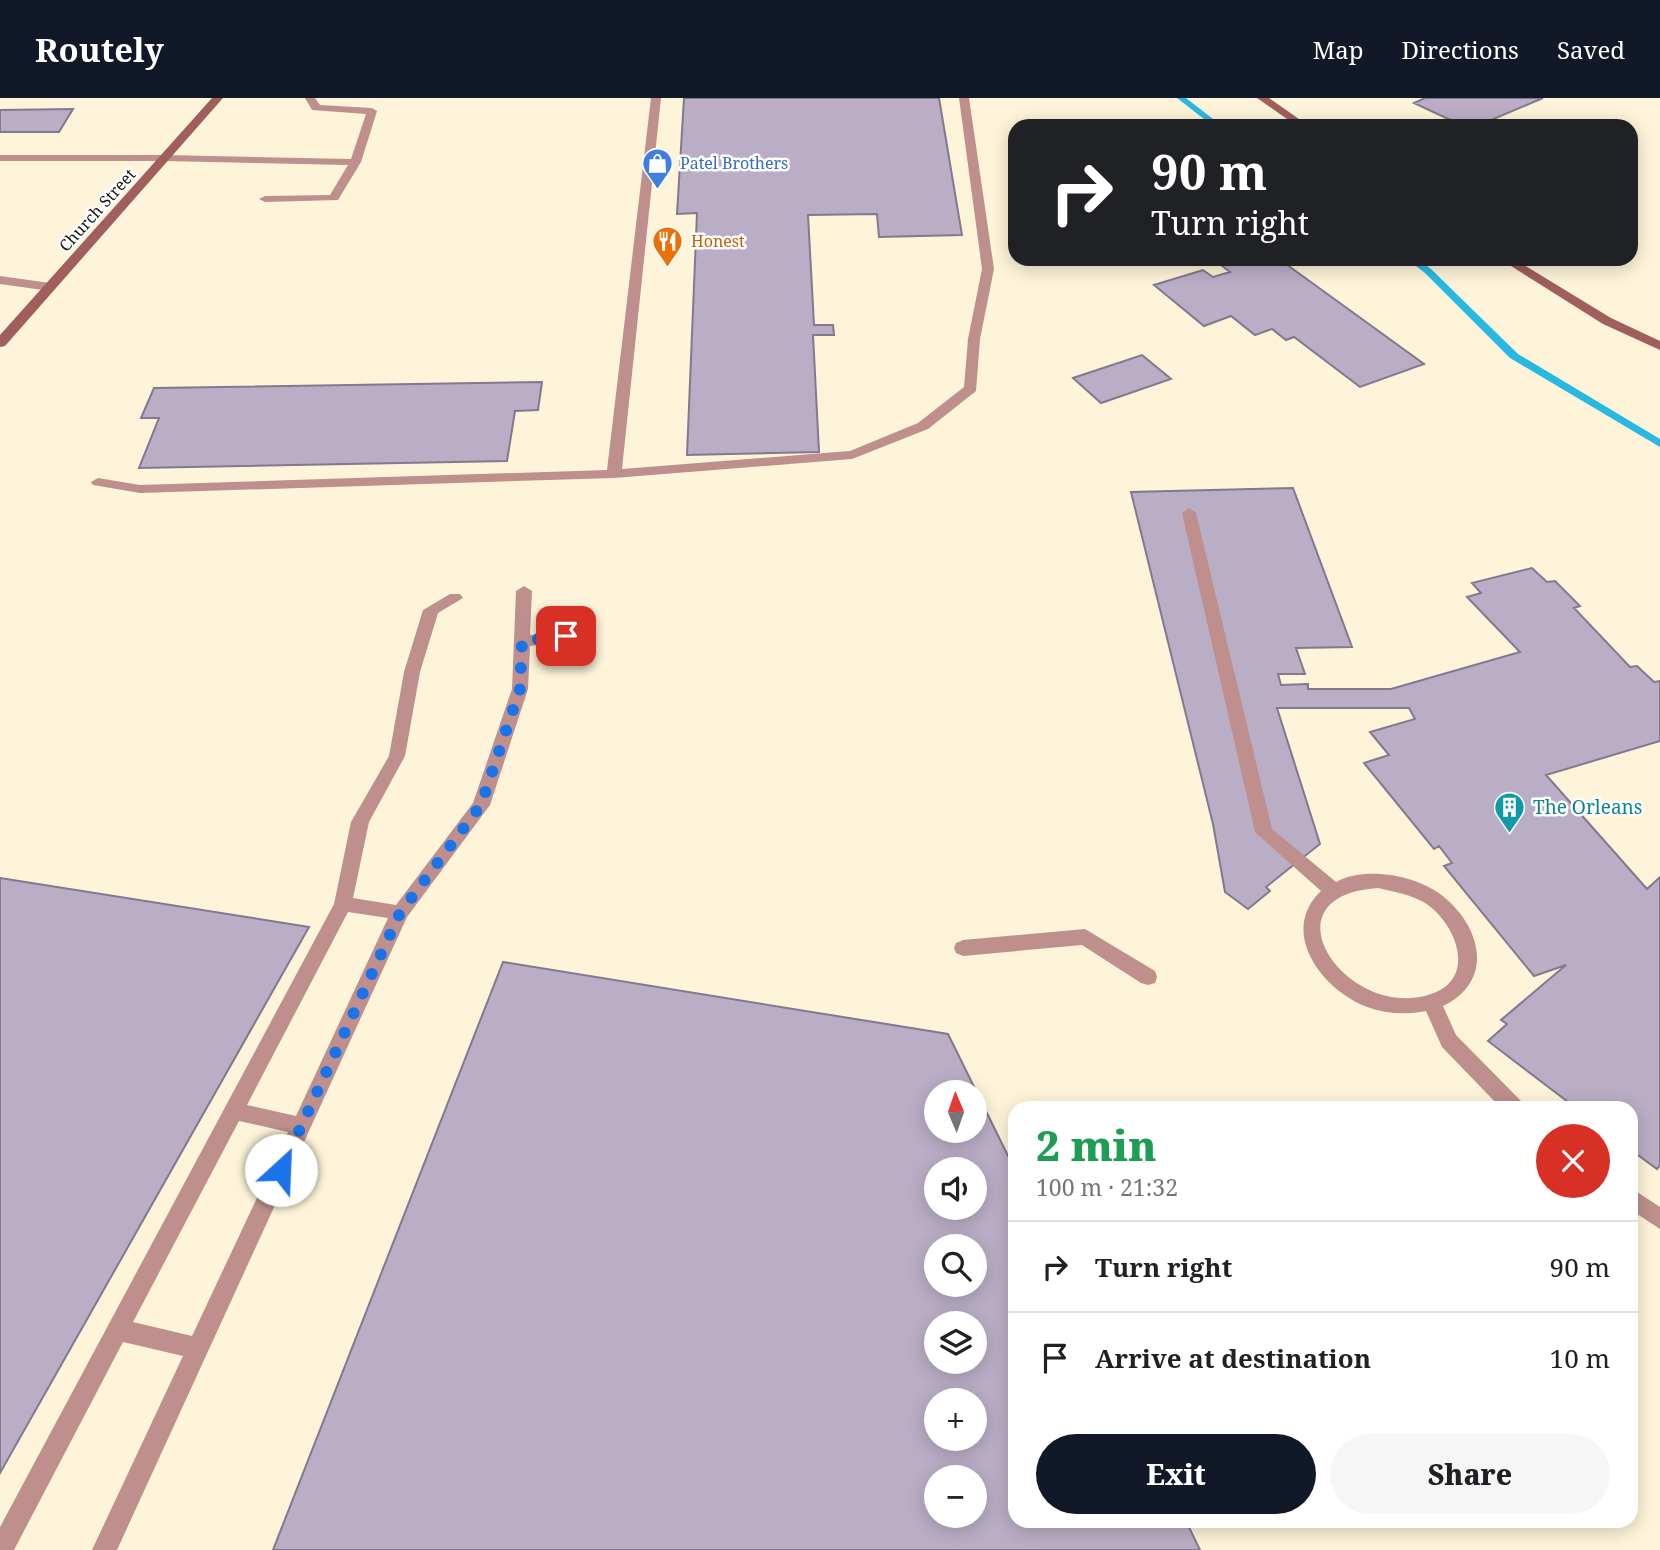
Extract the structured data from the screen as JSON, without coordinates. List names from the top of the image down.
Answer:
{
  "streets": {
    "main road": ["Church Street"]
  },
  "places": {
    "shop": ["Patel Brothers"],
    "restaurant": ["Honest"],
    "building": ["The Orleans"]
  },
  "north": "top",
  "page": {
    "header": "Routely",
    "nav": ["Map", "Directions", "Saved"],
    "turn": ["90 m", "Turn right"],
    "map_buttons": ["+", "−"],
    "heading": ["2 min", "100 m · 21:32"],
    "list": [
      {
        "name": "Turn right",
        "value": "90 m"
      },
      {
        "name": "Arrive at destination",
        "value": "10 m"
      }
    ],
    "buttons": ["Exit", "Share"]
  }
}
